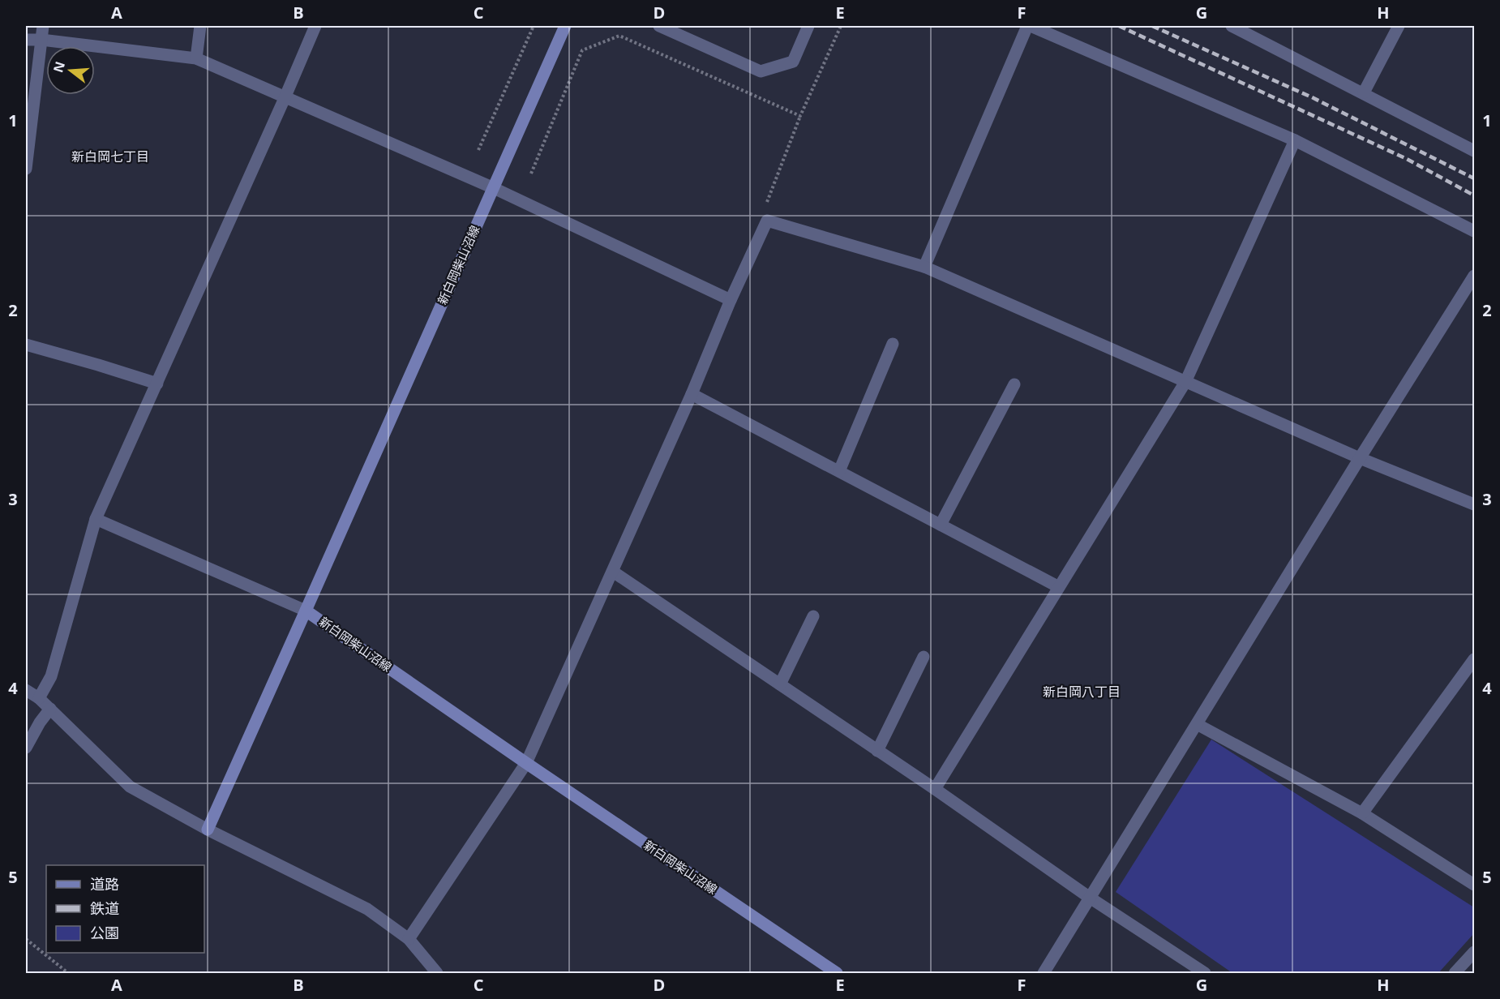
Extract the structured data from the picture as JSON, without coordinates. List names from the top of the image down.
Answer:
{
  "streets": {
    "street": ["新白岡柴山沼線"]
  },
  "districts": ["新白岡七丁目", "新白岡八丁目"],
  "legend": ["道路", "鉄道", "公園"],
  "north": "left",
  "grid": {
    "columns": [
      "A",
      "B",
      "C",
      "D",
      "E",
      "F",
      "G",
      "H"
    ],
    "rows": [
      "1",
      "2",
      "3",
      "4",
      "5"
    ]
  }
}
